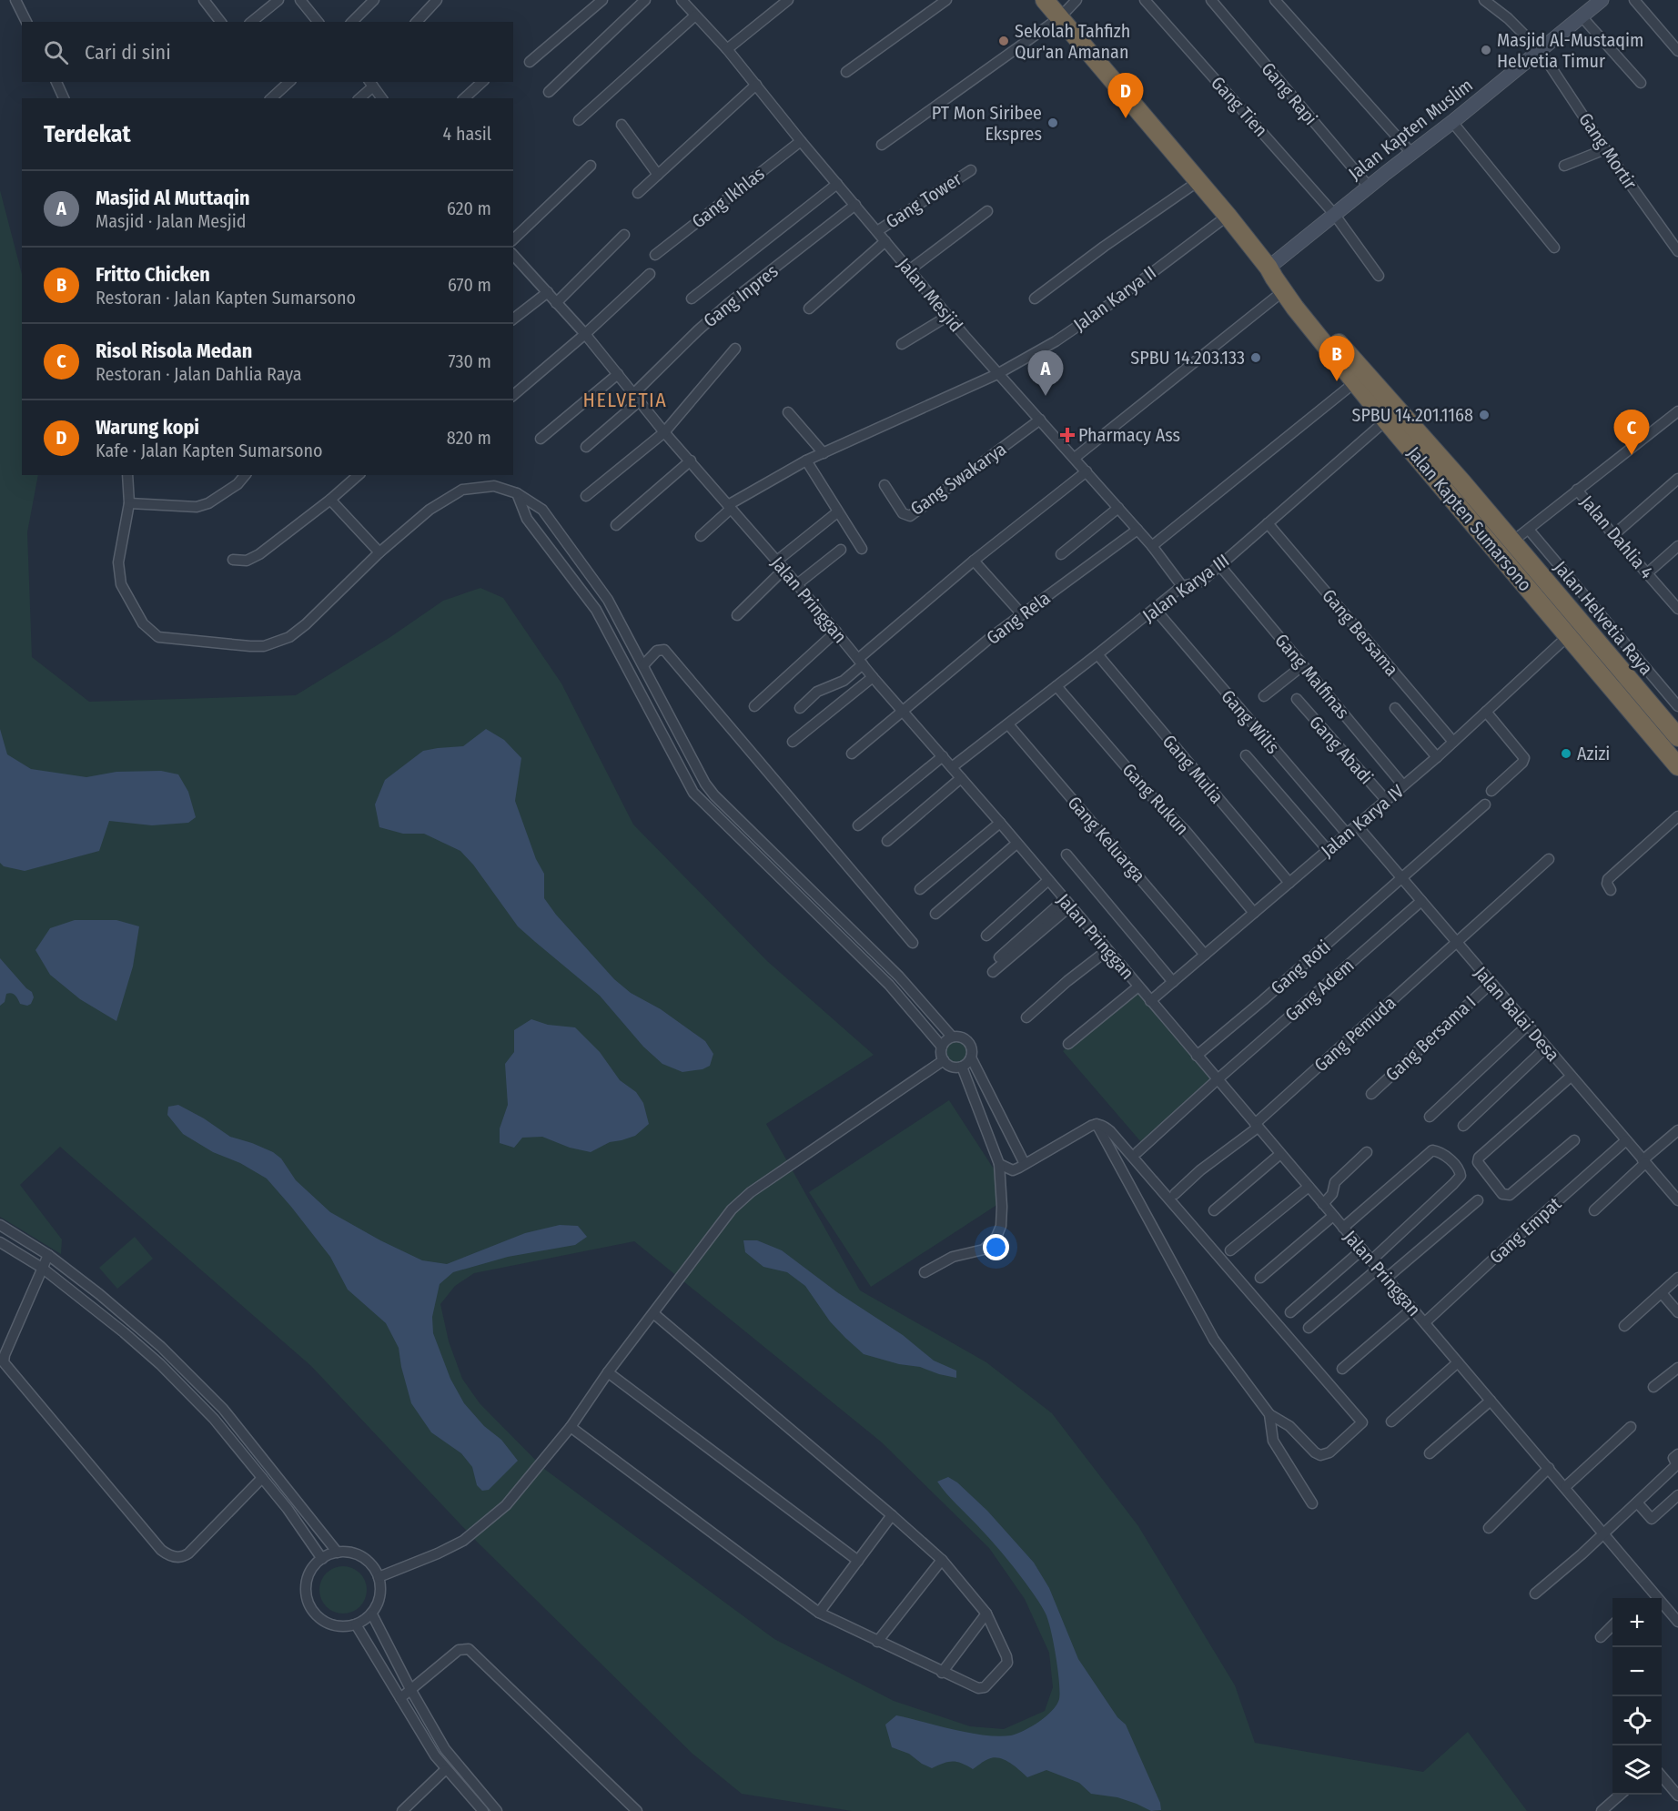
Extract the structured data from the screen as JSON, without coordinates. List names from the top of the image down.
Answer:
{
  "streets": {
    "highway": ["Jalan Kapten Sumarsono"],
    "street": [
      "Gang Rapi",
      "Gang Tien",
      "Jalan Kapten Muslim",
      "Gang Mortir",
      "Gang Ikhlas",
      "Gang Tower",
      "Jalan Mesjid",
      "Gang Inpres",
      "Jalan Karya II",
      "Gang Swakarya",
      "Jalan Dahlia 4",
      "Jalan Karya III",
      "Jalan Pringgan",
      "Gang Rela",
      "Jalan Helvetia Raya",
      "Gang Bersama",
      "Gang Malfinas",
      "Gang Wilis",
      "Gang Abadi",
      "Gang Mulia",
      "Gang Rukun",
      "Jalan Karya IV",
      "Gang Keluarga",
      "Gang Roti",
      "Gang Adem",
      "Jalan Balai Desa",
      "Gang Pemuda",
      "Gang Bersama I",
      "Gang Empat"
    ]
  },
  "crossings": [
    ["Gang Rapi", "Jalan Kapten Muslim"],
    ["Gang Tien", "Jalan Kapten Muslim"],
    ["Jalan Kapten Muslim", "Gang Mortir"],
    ["Jalan Kapten Muslim", "Jalan Kapten Sumarsono"],
    ["Gang Ikhlas", "Jalan Mesjid"],
    ["Gang Tower", "Jalan Mesjid"],
    ["Jalan Mesjid", "Gang Inpres"],
    ["Jalan Mesjid", "Jalan Karya II"],
    ["Jalan Mesjid", "Gang Swakarya"],
    ["Jalan Mesjid", "Jalan Karya III"],
    ["Jalan Mesjid", "Gang Rela"],
    ["Gang Inpres", "Jalan Pringgan"],
    ["Jalan Karya II", "Jalan Kapten Sumarsono"],
    ["Jalan Karya II", "Jalan Pringgan"],
    ["Jalan Kapten Sumarsono", "Jalan Karya III"],
    ["Jalan Kapten Sumarsono", "Jalan Karya IV"],
    ["Jalan Karya III", "Jalan Pringgan"],
    ["Jalan Karya III", "Gang Bersama"],
    ["Jalan Karya III", "Gang Malfinas"],
    ["Jalan Karya III", "Gang Wilis"],
    ["Jalan Karya III", "Gang Mulia"],
    ["Jalan Karya III", "Gang Rukun"],
    ["Jalan Karya III", "Gang Keluarga"],
    ["Jalan Pringgan", "Gang Rela"],
    ["Jalan Pringgan", "Jalan Karya IV"],
    ["Jalan Pringgan", "Gang Roti"],
    ["Jalan Pringgan", "Gang Adem"],
    ["Jalan Pringgan", "Gang Pemuda"],
    ["Jalan Pringgan", "Gang Empat"],
    ["Gang Bersama", "Jalan Karya IV"],
    ["Gang Malfinas", "Jalan Karya IV"],
    ["Gang Wilis", "Jalan Karya IV"],
    ["Gang Abadi", "Jalan Karya IV"],
    ["Gang Mulia", "Jalan Karya IV"],
    ["Gang Rukun", "Jalan Karya IV"],
    ["Jalan Karya IV", "Gang Keluarga"],
    ["Jalan Karya IV", "Jalan Balai Desa"],
    ["Gang Roti", "Jalan Balai Desa"],
    ["Gang Adem", "Jalan Balai Desa"],
    ["Jalan Balai Desa", "Gang Pemuda"],
    ["Jalan Balai Desa", "Gang Bersama I"],
    ["Jalan Balai Desa", "Gang Empat"]
  ],
  "districts": ["HELVETIA"],
  "places": {
    "other": [
      "Sekolah Tahfizh Qur'an Amanan",
      "Masjid Al-Mustaqim Helvetia Timur",
      "PT Mon Siribee Ekspres",
      "SPBU 14.203.133",
      "SPBU 14.201.1168",
      "Azizi"
    ],
    "health": ["Pharmacy Ass"]
  },
  "page": {
    "search": "Cari di sini",
    "pins": [
      "D",
      "B",
      "A",
      "C"
    ],
    "heading": ["Terdekat", "4 hasil"],
    "list": [
      {
        "mark": "A",
        "name": "Masjid Al Muttaqin",
        "note": "Masjid · Jalan Mesjid",
        "value": "620 m"
      },
      {
        "mark": "B",
        "name": "Fritto Chicken",
        "note": "Restoran · Jalan Kapten Sumarsono",
        "value": "670 m"
      },
      {
        "mark": "C",
        "name": "Risol Risola Medan",
        "note": "Restoran · Jalan Dahlia Raya",
        "value": "730 m"
      },
      {
        "mark": "D",
        "name": "Warung kopi",
        "note": "Kafe · Jalan Kapten Sumarsono",
        "value": "820 m"
      }
    ],
    "map_buttons": ["+", "−"]
  }
}
